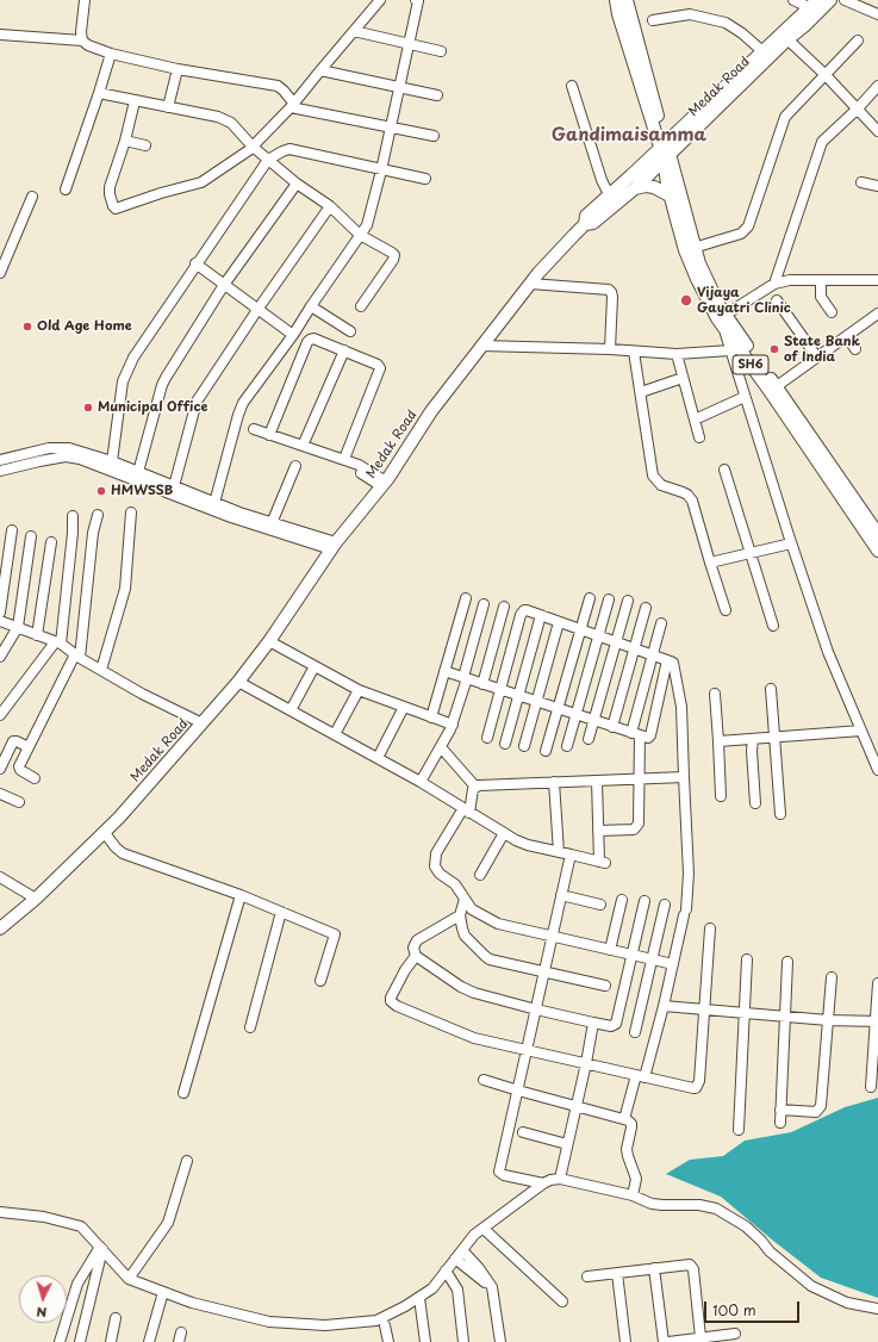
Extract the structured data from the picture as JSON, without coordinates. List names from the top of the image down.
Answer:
{
  "streets": {
    "main road": ["Medak Road", "SH6"]
  },
  "crossings": [
    ["Medak Road", "SH6"]
  ],
  "districts": ["Gandimaisamma"],
  "places": [
    "Vijaya Gayatri Clinic",
    "Old Age Home",
    "State Bank of India",
    "Municipal Office",
    "HMWSSB"
  ],
  "scale_bar": "100 m",
  "north": "bottom"
}
